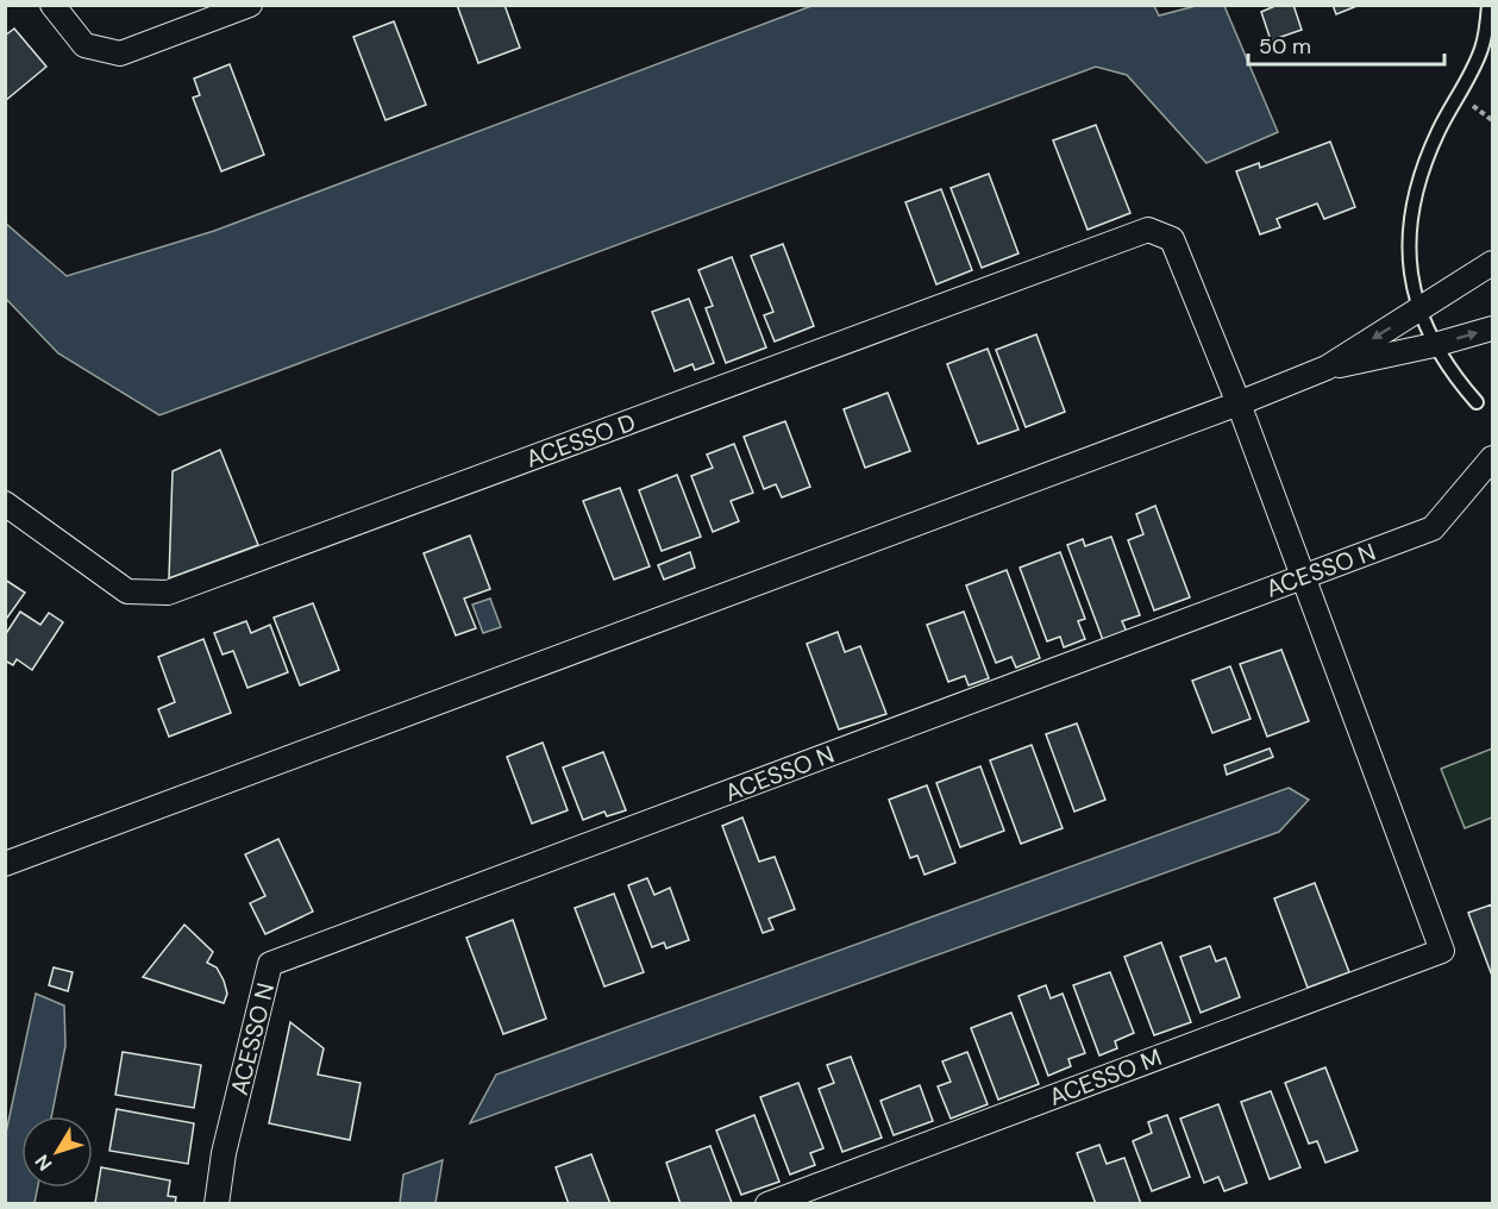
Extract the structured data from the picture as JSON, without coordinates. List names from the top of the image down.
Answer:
{
  "streets": {
    "street": ["ACESSO D", "ACESSO N", "ACESSO M"]
  },
  "crossings": [
    ["ACESSO N", "ACESSO M"]
  ],
  "scale_bar": "50 m",
  "north": "bottom left"
}
